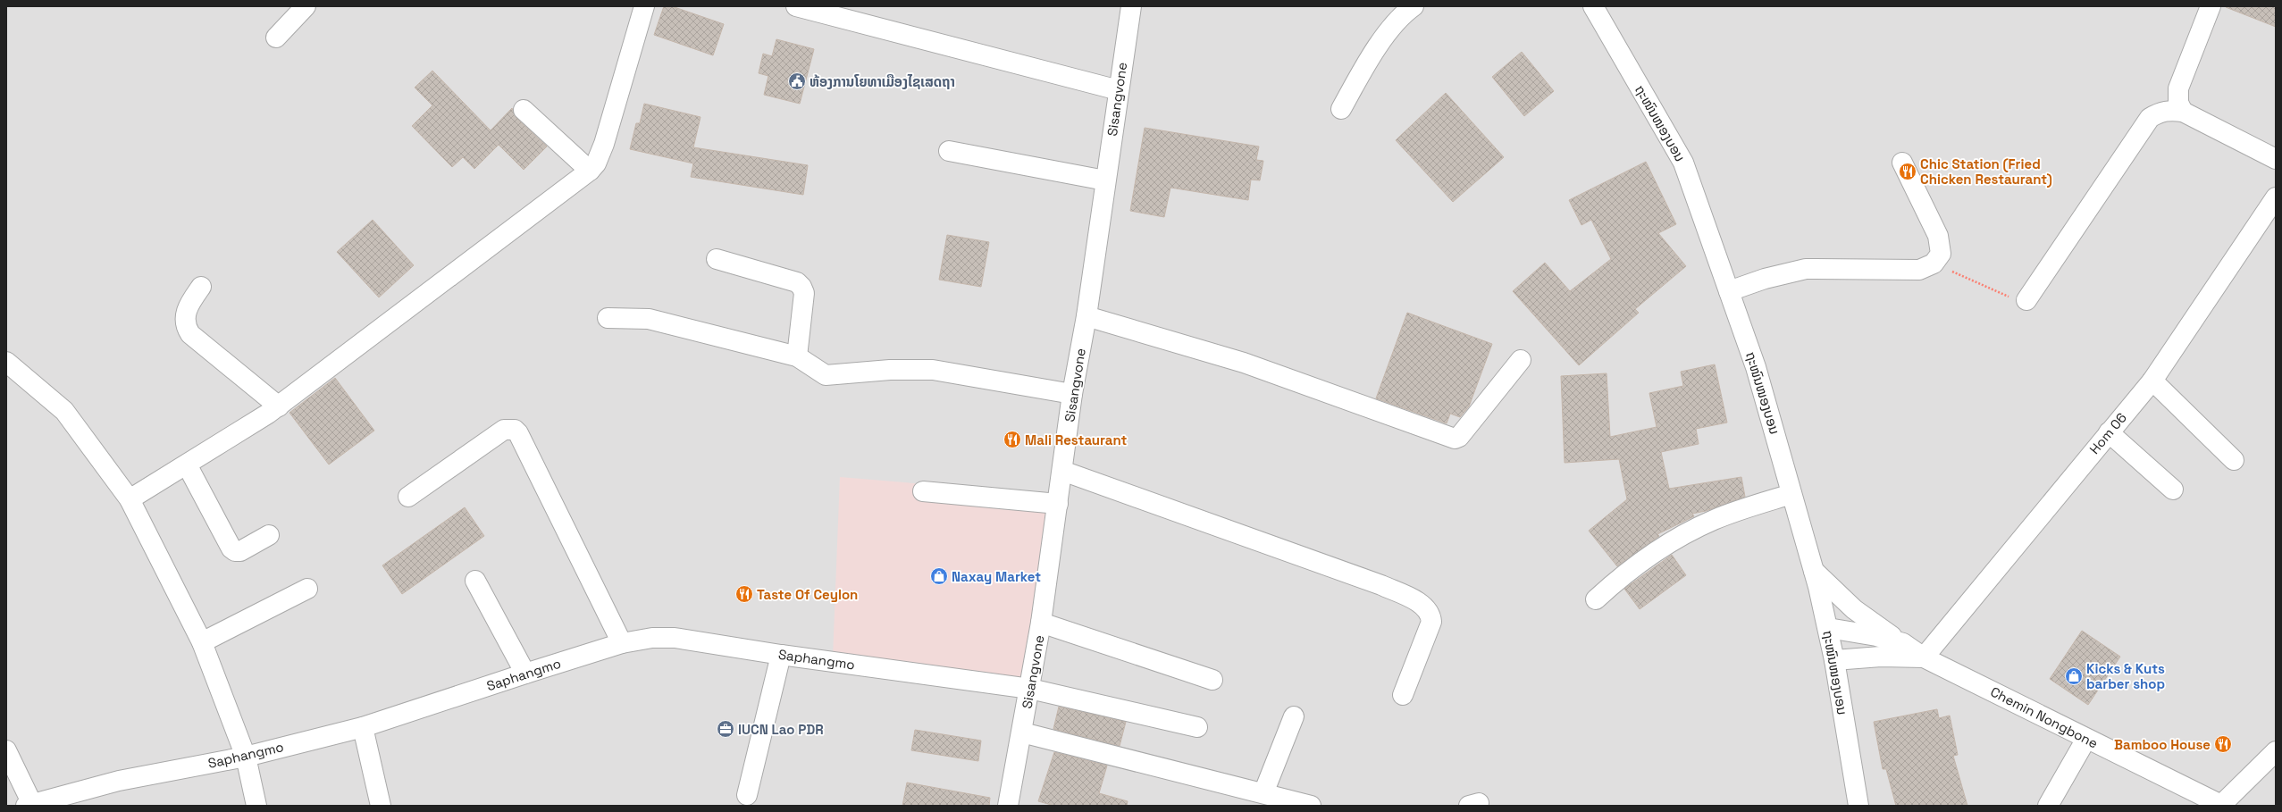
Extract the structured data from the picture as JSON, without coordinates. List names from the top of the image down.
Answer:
{
  "streets": {
    "street": [
      "Sisangvone",
      "ຖະໜົນໜອງບອນ",
      "Hom 06",
      "Saphangmo",
      "Chemin Nongbone"
    ]
  },
  "crossings": [
    ["Sisangvone", "Saphangmo"],
    ["ຖະໜົນໜອງບອນ", "Chemin Nongbone"],
    ["Hom 06", "Chemin Nongbone"]
  ],
  "places": {
    "public building": ["ຫ້ອງການໂຍທາເມືອງໄຊເສດຖາ"],
    "restaurant": [
      "Chic Station (Fried Chicken Restaurant)",
      "Mali Restaurant",
      "Taste Of Ceylon",
      "Bamboo House"
    ],
    "shop": ["Naxay Market", "Kicks & Kuts barber shop"],
    "office": ["IUCN Lao PDR"]
  }
}
